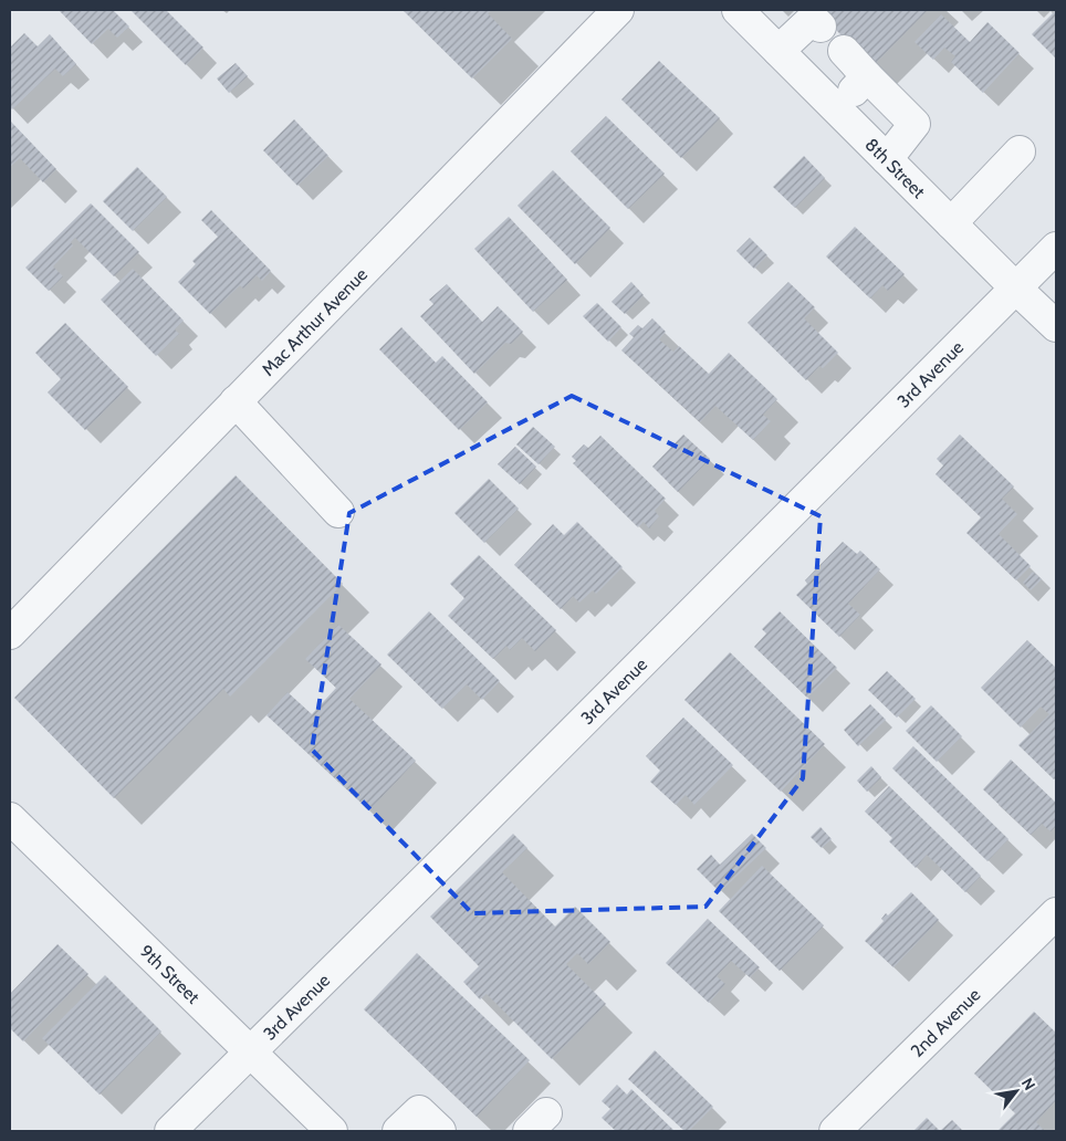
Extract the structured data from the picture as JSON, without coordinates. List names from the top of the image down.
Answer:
{
  "streets": {
    "street": [
      "8th Street",
      "Mac Arthur Avenue",
      "3rd Avenue",
      "9th Street",
      "2nd Avenue"
    ]
  },
  "crossings": [
    ["8th Street", "3rd Avenue"],
    ["3rd Avenue", "9th Street"]
  ],
  "north": "top right"
}
